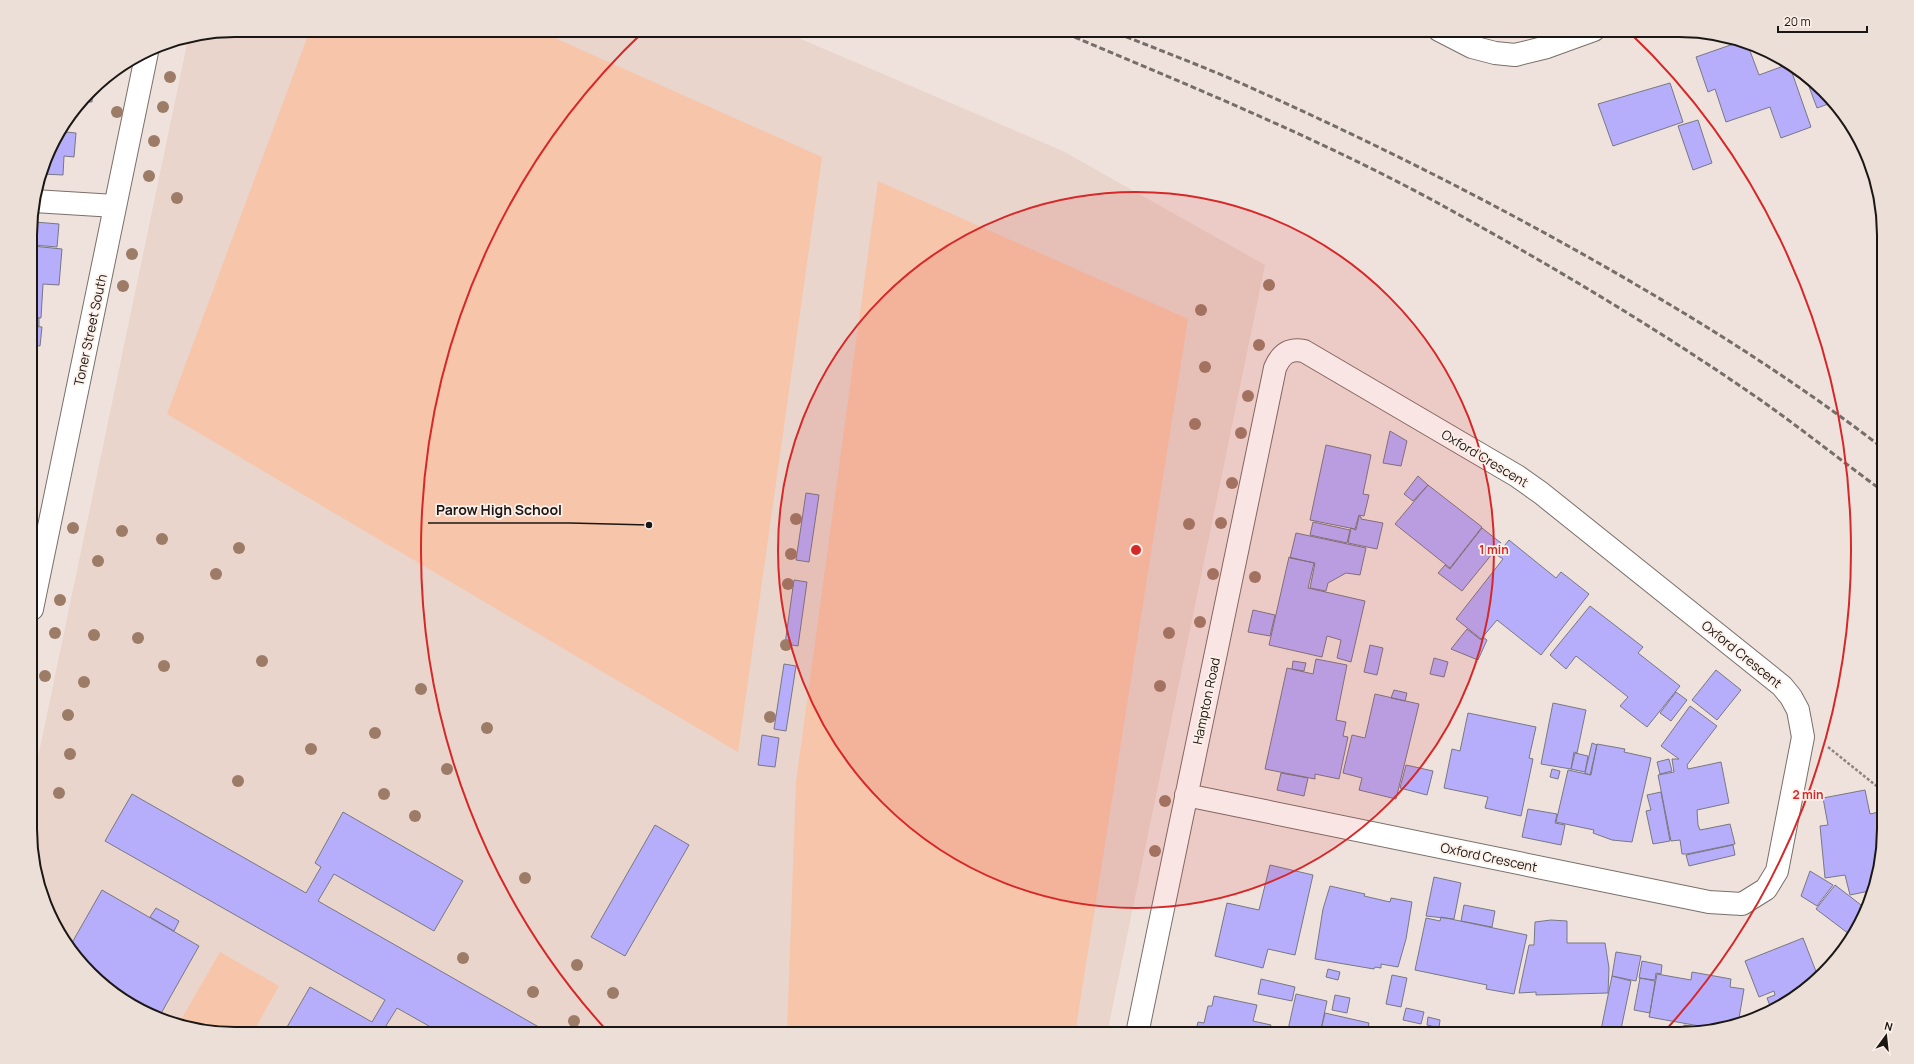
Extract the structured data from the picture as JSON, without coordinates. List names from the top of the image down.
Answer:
{
  "streets": {
    "street": ["Toner Street South", "Oxford Crescent", "Hampton Road"]
  },
  "crossings": [
    ["Oxford Crescent", "Hampton Road"]
  ],
  "places": ["Parow High School"],
  "scale_bar": "20 m",
  "north": "top",
  "rings": ["1 min", "2 min"]
}
